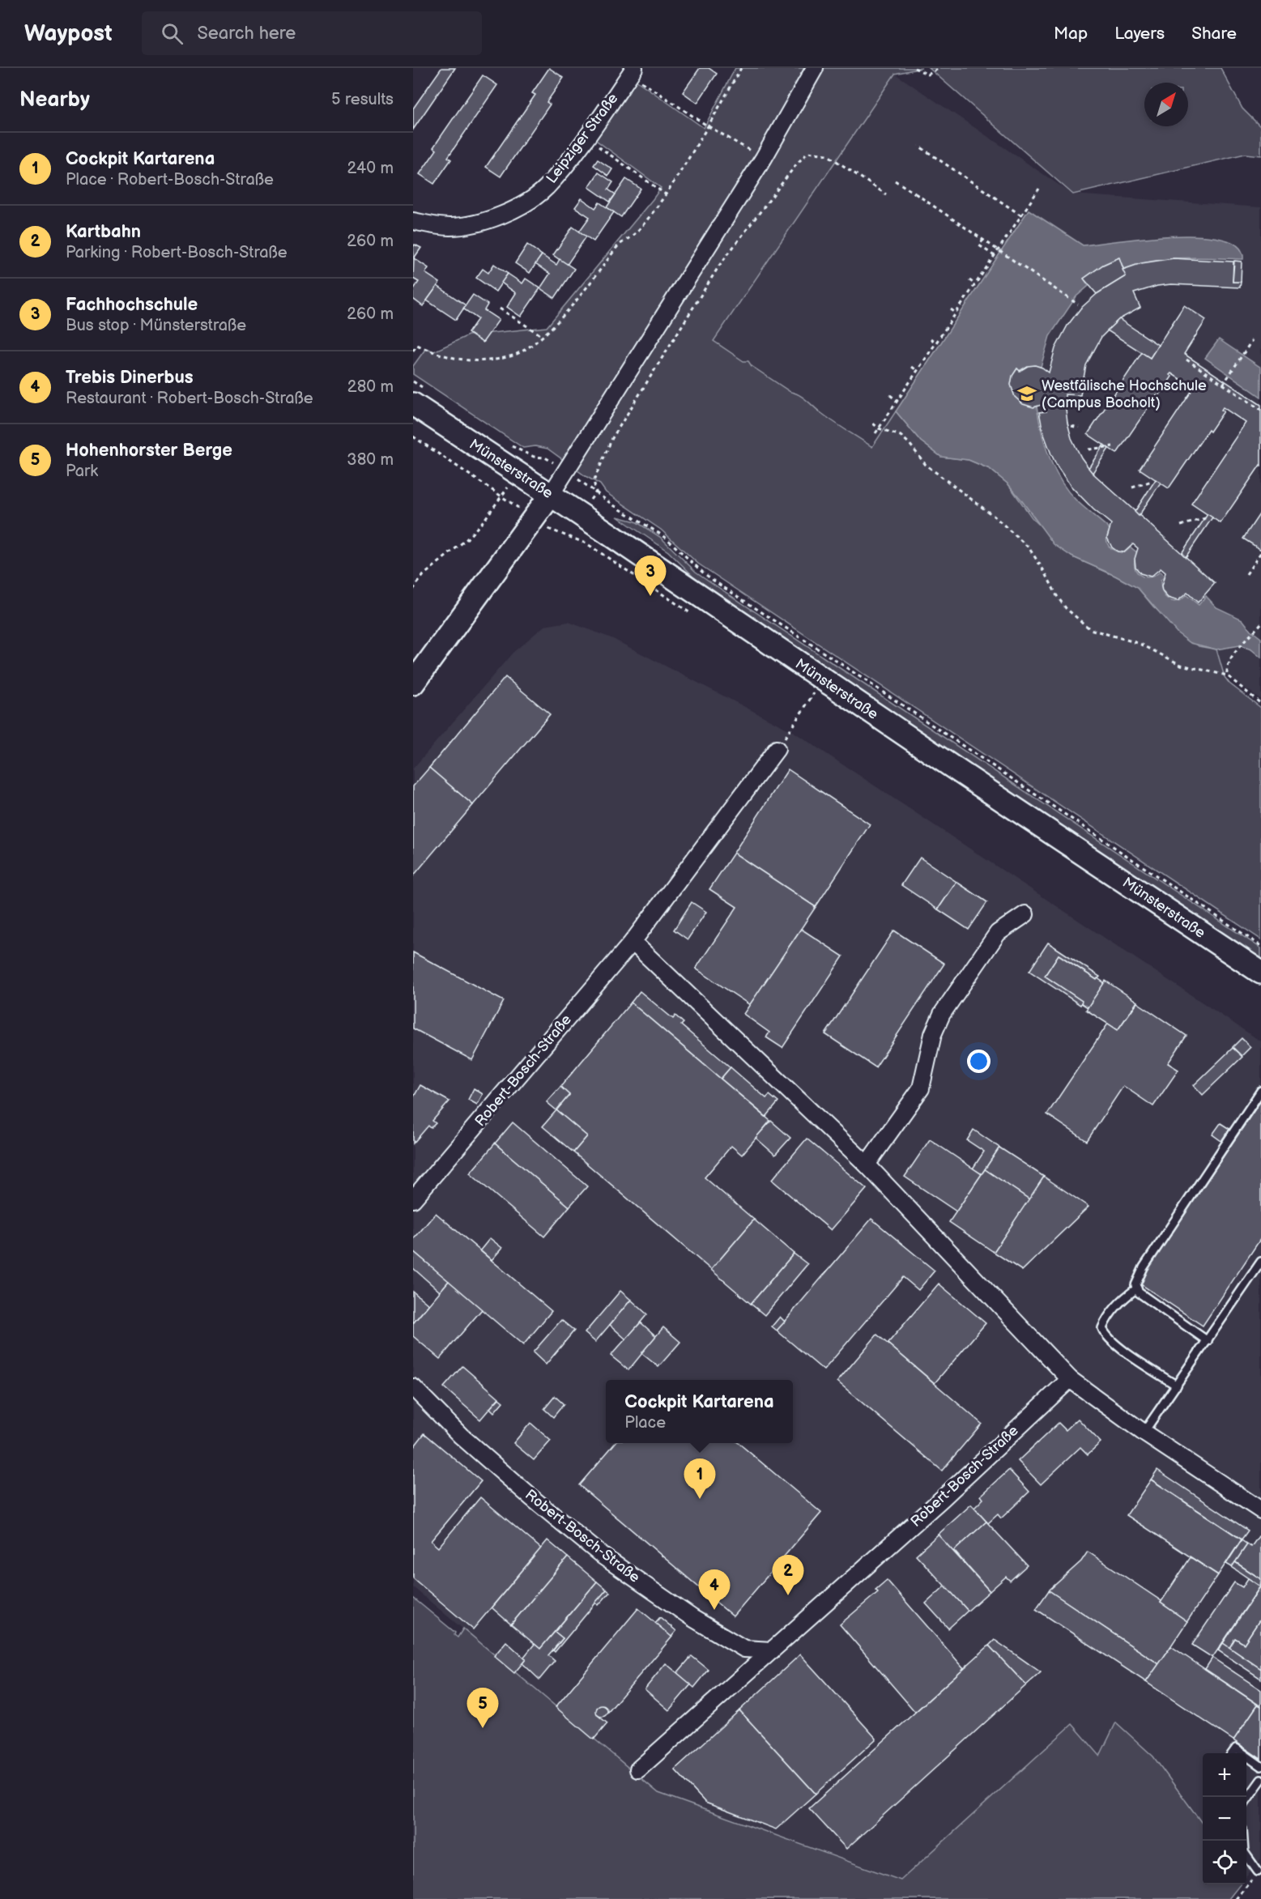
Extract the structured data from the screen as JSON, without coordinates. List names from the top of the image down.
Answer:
{
  "streets": {
    "main road": ["Münsterstraße"],
    "street": ["Leipziger Straße", "Robert-Bosch-Straße"]
  },
  "places": {
    "school or university": ["Westfälische Hochschule (Campus Bocholt)"]
  },
  "north": "top right",
  "page": {
    "header": "Waypost",
    "search": "Search here",
    "nav": ["Map", "Layers", "Share"],
    "heading": ["Nearby", "5 results"],
    "list": [
      {
        "mark": "1",
        "name": "Cockpit Kartarena",
        "note": "Place · Robert-Bosch-Straße",
        "value": "240 m"
      },
      {
        "mark": "2",
        "name": "Kartbahn",
        "note": "Parking · Robert-Bosch-Straße",
        "value": "260 m"
      },
      {
        "mark": "3",
        "name": "Fachhochschule",
        "note": "Bus stop · Münsterstraße",
        "value": "260 m"
      },
      {
        "mark": "4",
        "name": "Trebis Dinerbus",
        "note": "Restaurant · Robert-Bosch-Straße",
        "value": "280 m"
      },
      {
        "mark": "5",
        "name": "Hohenhorster Berge",
        "note": "Park",
        "value": "380 m"
      }
    ],
    "pins": [
      "3",
      "1",
      "2",
      "4",
      "5"
    ],
    "popup": ["Cockpit Kartarena", "Place"],
    "map_buttons": ["+", "−"]
  }
}
